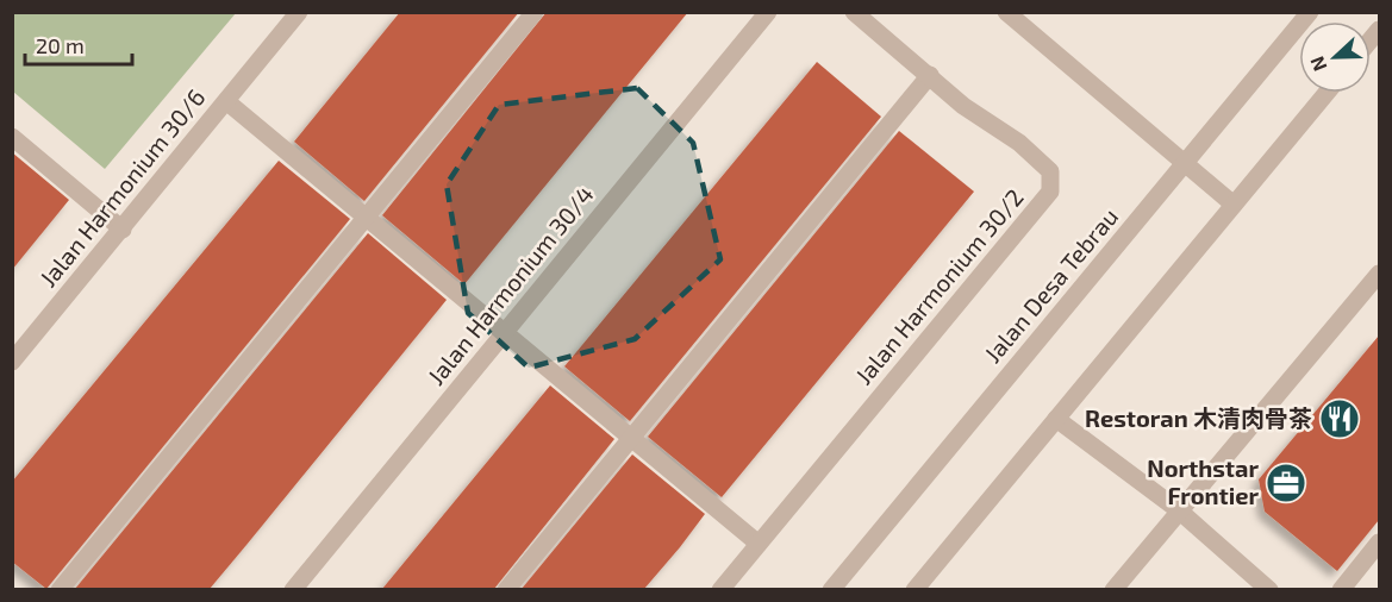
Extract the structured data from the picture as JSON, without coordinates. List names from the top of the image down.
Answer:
{
  "streets": {
    "street": [
      "Jalan Harmonium 30/6",
      "Jalan Harmonium 30/4",
      "Jalan Desa Tebrau",
      "Jalan Harmonium 30/2"
    ]
  },
  "places": {
    "restaurant": ["Restoran 木清肉骨茶"],
    "office": ["Northstar Frontier"]
  },
  "scale_bar": "20 m",
  "north": "left"
}
